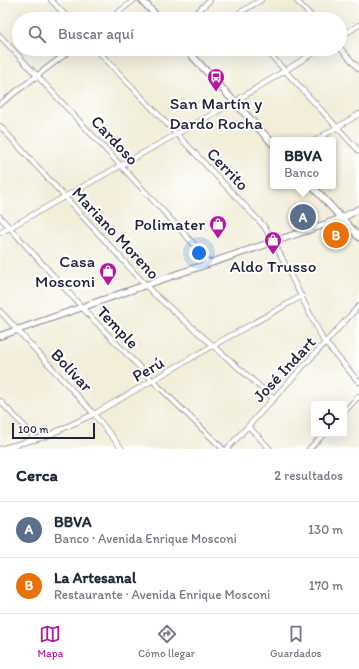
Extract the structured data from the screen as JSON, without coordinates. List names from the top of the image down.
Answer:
{
  "streets": {
    "street": [
      "Cardoso",
      "Cerrito",
      "Mariano Moreno",
      "Temple",
      "Perú",
      "José Indart",
      "Bolívar"
    ]
  },
  "crossings": [
    ["Cerrito", "Perú"],
    ["Cerrito", "José Indart"],
    ["Mariano Moreno", "Perú"],
    ["Mariano Moreno", "José Indart"],
    ["Temple", "Perú"],
    ["Perú", "Bolívar"]
  ],
  "places": {
    "bus stop": ["San Martín y Dardo Rocha"],
    "shop": ["Polimater", "Aldo Trusso", "Casa Mosconi"]
  },
  "scale_bar": "100 m",
  "page": {
    "search": "Buscar aquí",
    "popup": ["BBVA", "Banco"],
    "pins": ["A", "B"],
    "scale": "100 m",
    "heading": ["Cerca", "2 resultados"],
    "list": [
      {
        "mark": "A",
        "name": "BBVA",
        "note": "Banco · Avenida Enrique Mosconi",
        "value": "130 m"
      },
      {
        "mark": "B",
        "name": "La Artesanal",
        "note": "Restaurante · Avenida Enrique Mosconi",
        "value": "170 m"
      }
    ],
    "nav": ["Mapa", "Cómo llegar", "Guardados"]
  }
}
